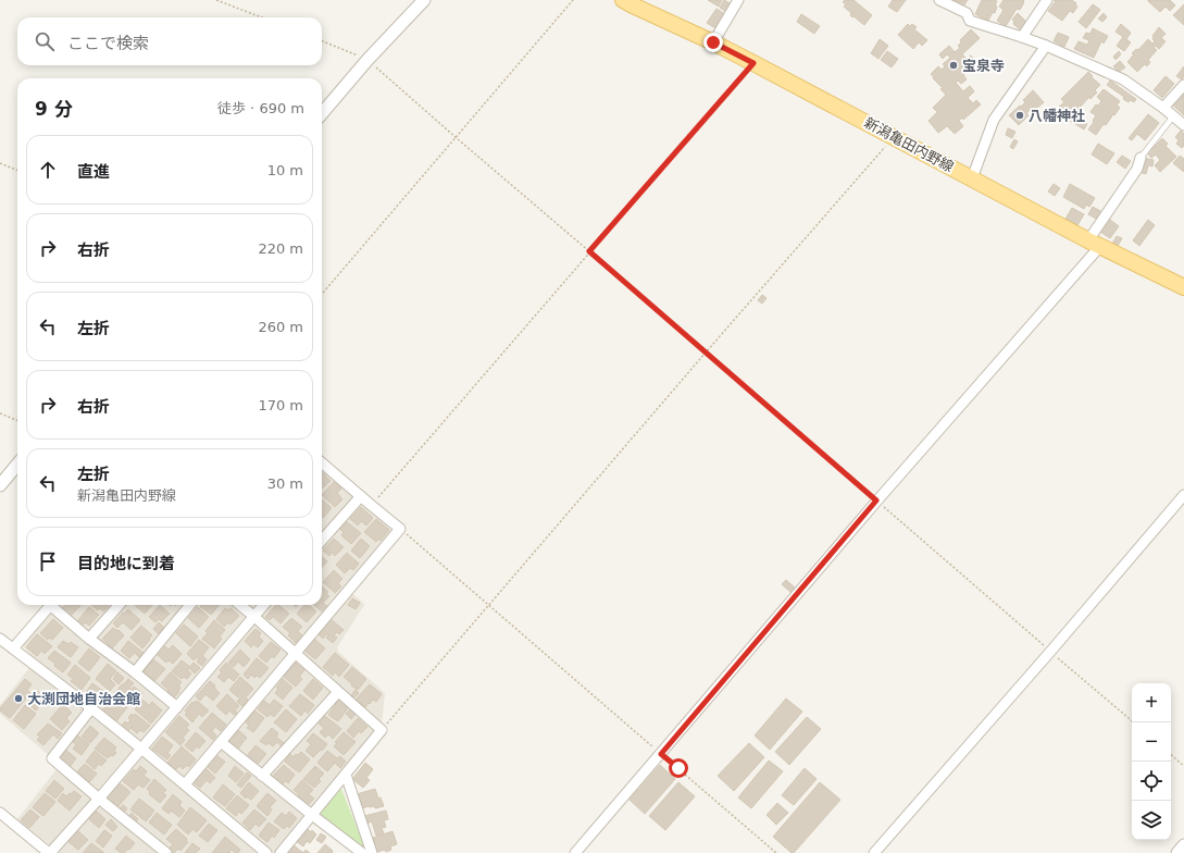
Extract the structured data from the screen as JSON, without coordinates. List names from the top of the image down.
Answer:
{
  "streets": {
    "main road": ["新潟亀田内野線"]
  },
  "places": ["宝泉寺", "八幡神社", "大渕団地自治会館"],
  "page": {
    "search": "ここで検索",
    "heading": ["9 分", "徒歩 · 690 m"],
    "list": [
      ["直進", "10 m"],
      ["右折", "220 m"],
      ["左折", "260 m"],
      ["右折", "170 m"],
      ["左折", "新潟亀田内野線", "30 m"],
      "目的地に到着"
    ],
    "map_buttons": ["+", "−"]
  }
}
